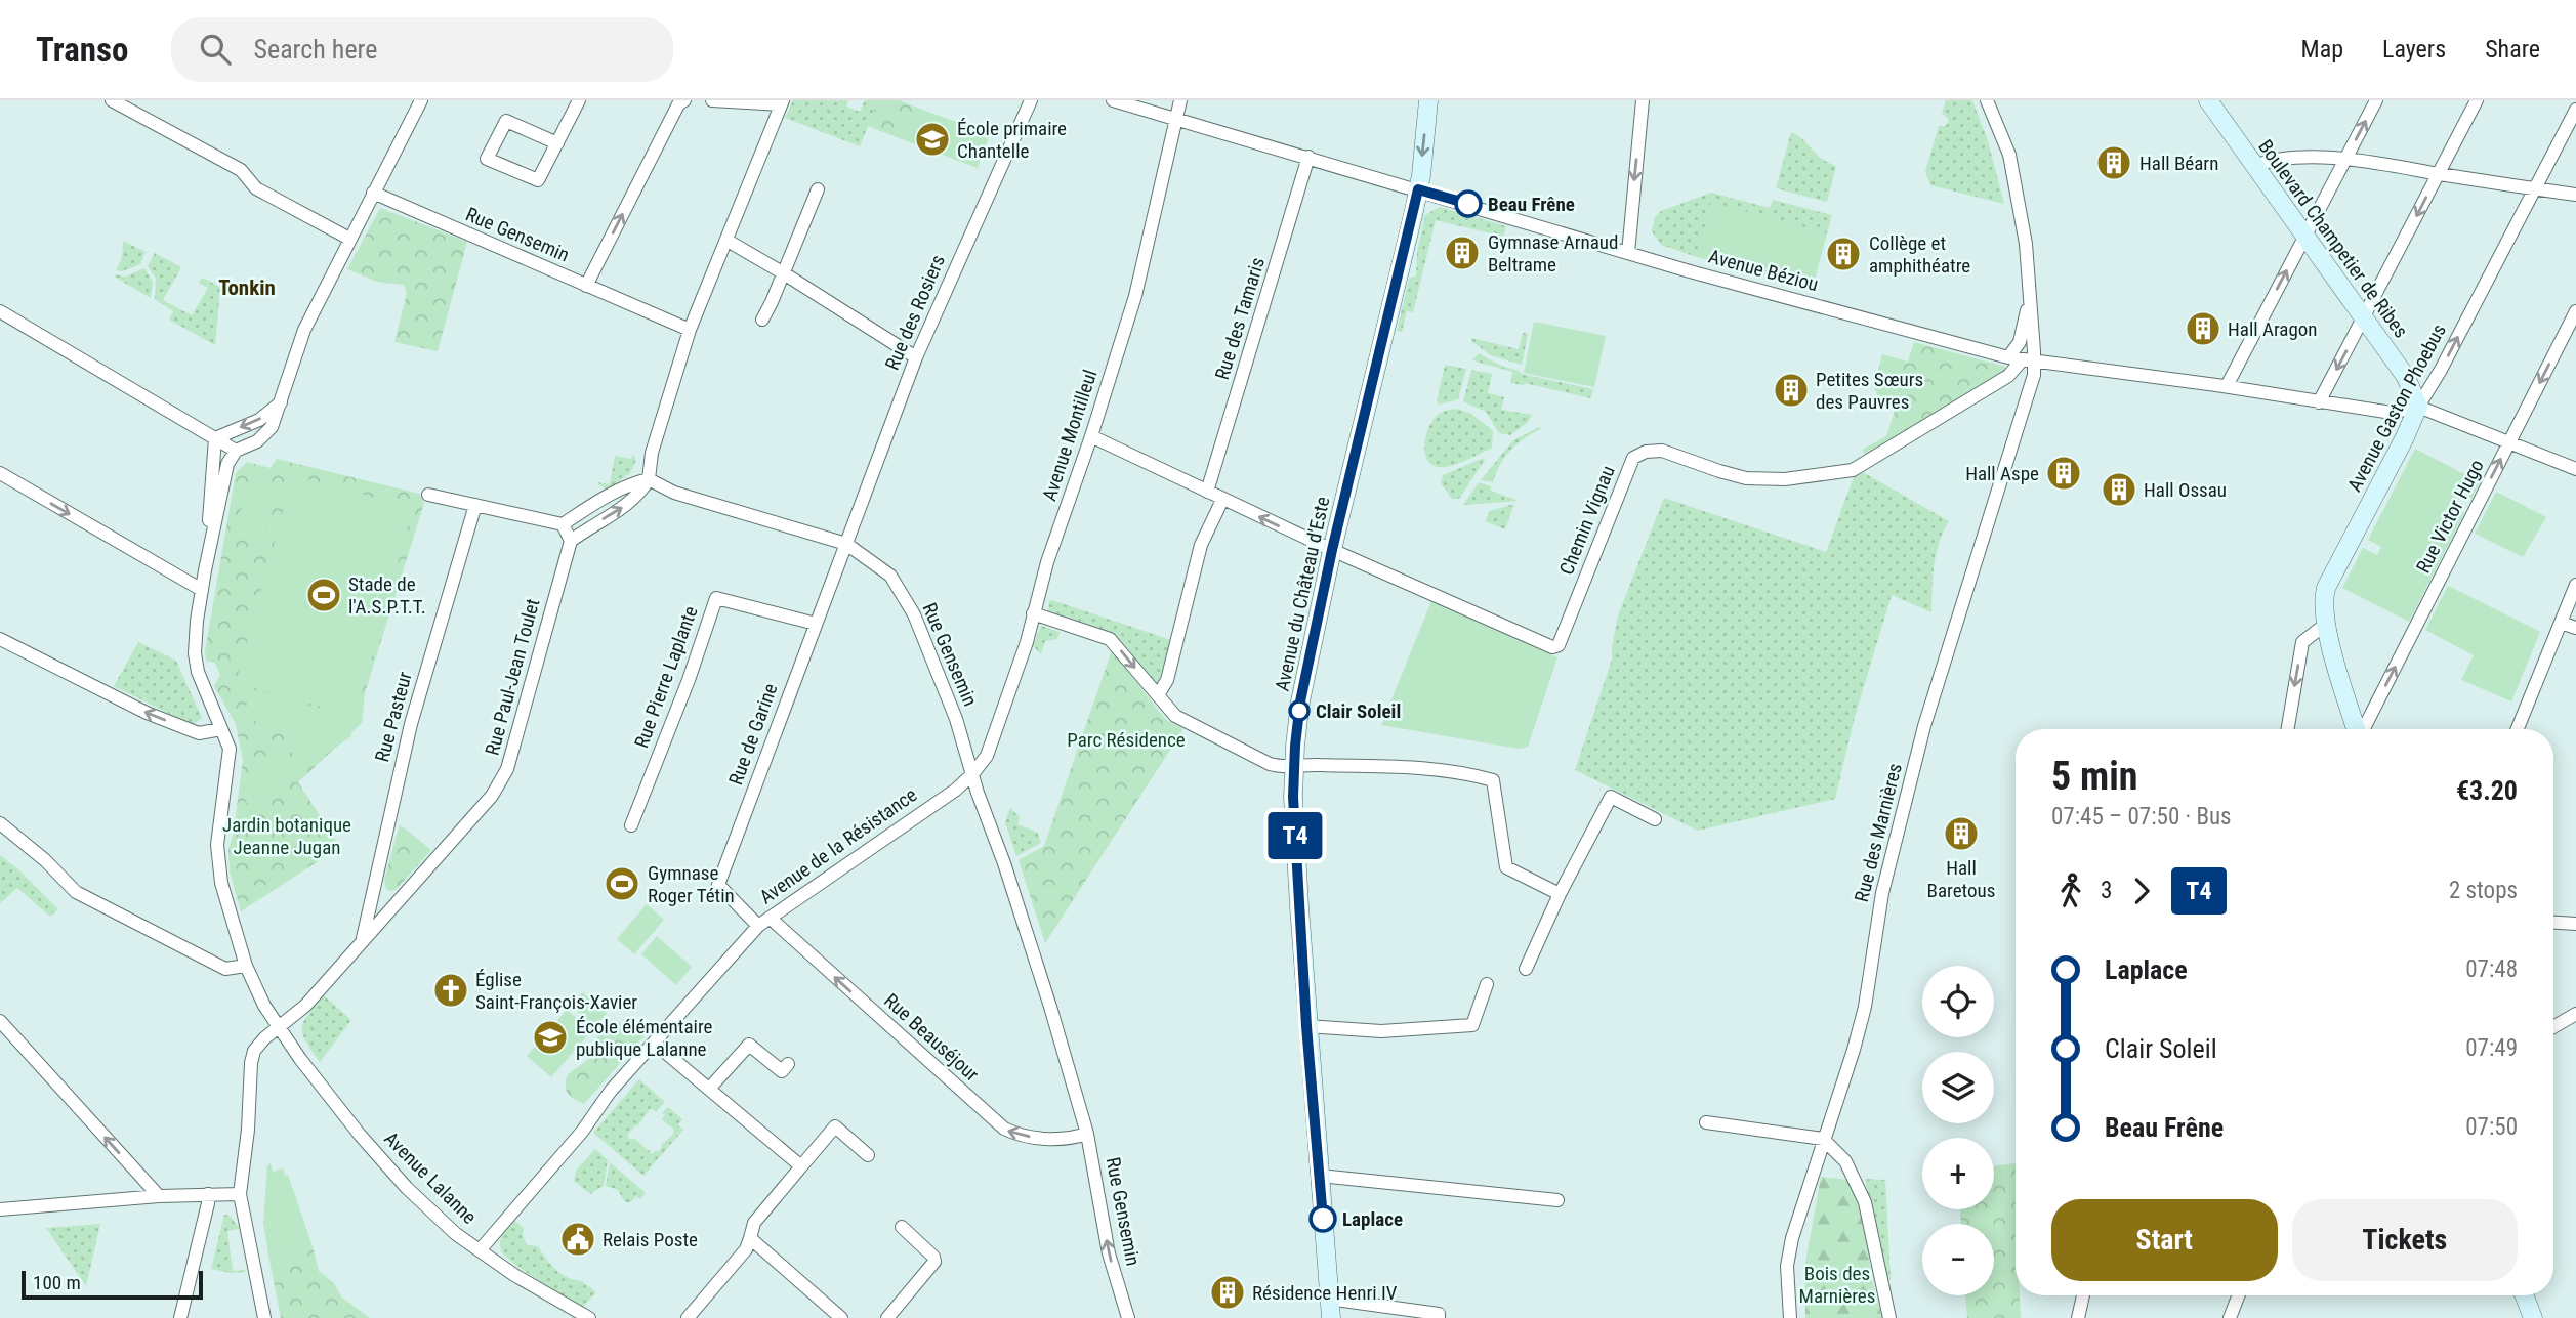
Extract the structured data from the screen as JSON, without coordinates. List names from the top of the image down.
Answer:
{
  "streets": {
    "street": [
      "Rue Gensemin",
      "Boulevard Champetier de Ribes",
      "Avenue Béziou",
      "Rue des Rosiers",
      "Rue des Tamaris",
      "Avenue Gaston Phoebus",
      "Avenue Montilleul",
      "Rue Victor Hugo",
      "Chemin Vignau",
      "Avenue du Château d'Este",
      "Rue Paul-Jean Toulet",
      "Rue Pierre Laplante",
      "Rue Pasteur",
      "Rue de Garine",
      "Rue des Marnières",
      "Avenue de la Résistance",
      "Rue Beauséjour",
      "Avenue Lalanne"
    ]
  },
  "crossings": [
    ["Rue Gensemin", "Rue des Rosiers"],
    ["Rue Gensemin", "Avenue Montilleul"],
    ["Rue Gensemin", "Rue de Garine"],
    ["Rue Gensemin", "Avenue de la Résistance"],
    ["Rue Gensemin", "Rue Beauséjour"],
    ["Boulevard Champetier de Ribes", "Avenue Béziou"],
    ["Boulevard Champetier de Ribes", "Avenue Gaston Phoebus"],
    ["Avenue Béziou", "Rue des Tamaris"],
    ["Avenue Béziou", "Avenue Gaston Phoebus"],
    ["Avenue Béziou", "Avenue Montilleul"],
    ["Avenue Béziou", "Chemin Vignau"],
    ["Avenue Béziou", "Avenue du Château d'Este"],
    ["Avenue Béziou", "Rue des Marnières"],
    ["Rue des Rosiers", "Rue de Garine"],
    ["Avenue Montilleul", "Avenue de la Résistance"],
    ["Chemin Vignau", "Avenue du Château d'Este"],
    ["Chemin Vignau", "Rue des Marnières"],
    ["Rue Paul-Jean Toulet", "Rue Pasteur"],
    ["Rue Paul-Jean Toulet", "Avenue Lalanne"],
    ["Rue Pierre Laplante", "Rue de Garine"],
    ["Rue de Garine", "Avenue de la Résistance"],
    ["Rue de Garine", "Rue Beauséjour"],
    ["Avenue de la Résistance", "Rue Beauséjour"],
    ["Avenue de la Résistance", "Avenue Lalanne"]
  ],
  "one_way": ["Rue Beauséjour"],
  "districts": ["Tonkin"],
  "parks": ["Parc Résidence", "Jardin botanique Jeanne Jugan", "Bois des Marnières"],
  "places": {
    "school or university": ["École primaire Chantelle", "École élémentaire publique Lalanne"],
    "building": [
      "Hall Béarn",
      "Gymnase Arnaud Beltrame",
      "Collège et amphithéatre",
      "Hall Aragon",
      "Petites Sœurs des Pauvres",
      "Hall Aspe",
      "Hall Ossau",
      "Hall Baretous",
      "Résidence Henri IV"
    ],
    "other": ["Beau Frêne", "Clair Soleil", "Laplace"],
    "sports": ["Stade de l'A.S.P.T.T.", "Gymnase Roger Tétin"],
    "church": ["Église Saint-François-Xavier"],
    "public building": ["Relais Poste"]
  },
  "lines": ["bus line T4"],
  "scale_bar": "100 m",
  "page": {
    "header": "Transo",
    "search": "Search here",
    "nav": ["Map", "Layers", "Share"],
    "on_map": "T4",
    "heading": ["5 min", "07:45 – 07:50 · Bus", "€3.20"],
    "legs": ["3", "T4", "2 stops"],
    "list": [
      {
        "name": "Laplace",
        "value": "07:48"
      },
      {
        "name": "Clair Soleil",
        "value": "07:49"
      },
      {
        "name": "Beau Frêne",
        "value": "07:50"
      }
    ],
    "map_buttons": ["+", "−"],
    "buttons": ["Start", "Tickets"],
    "scale": "100 m"
  }
}
